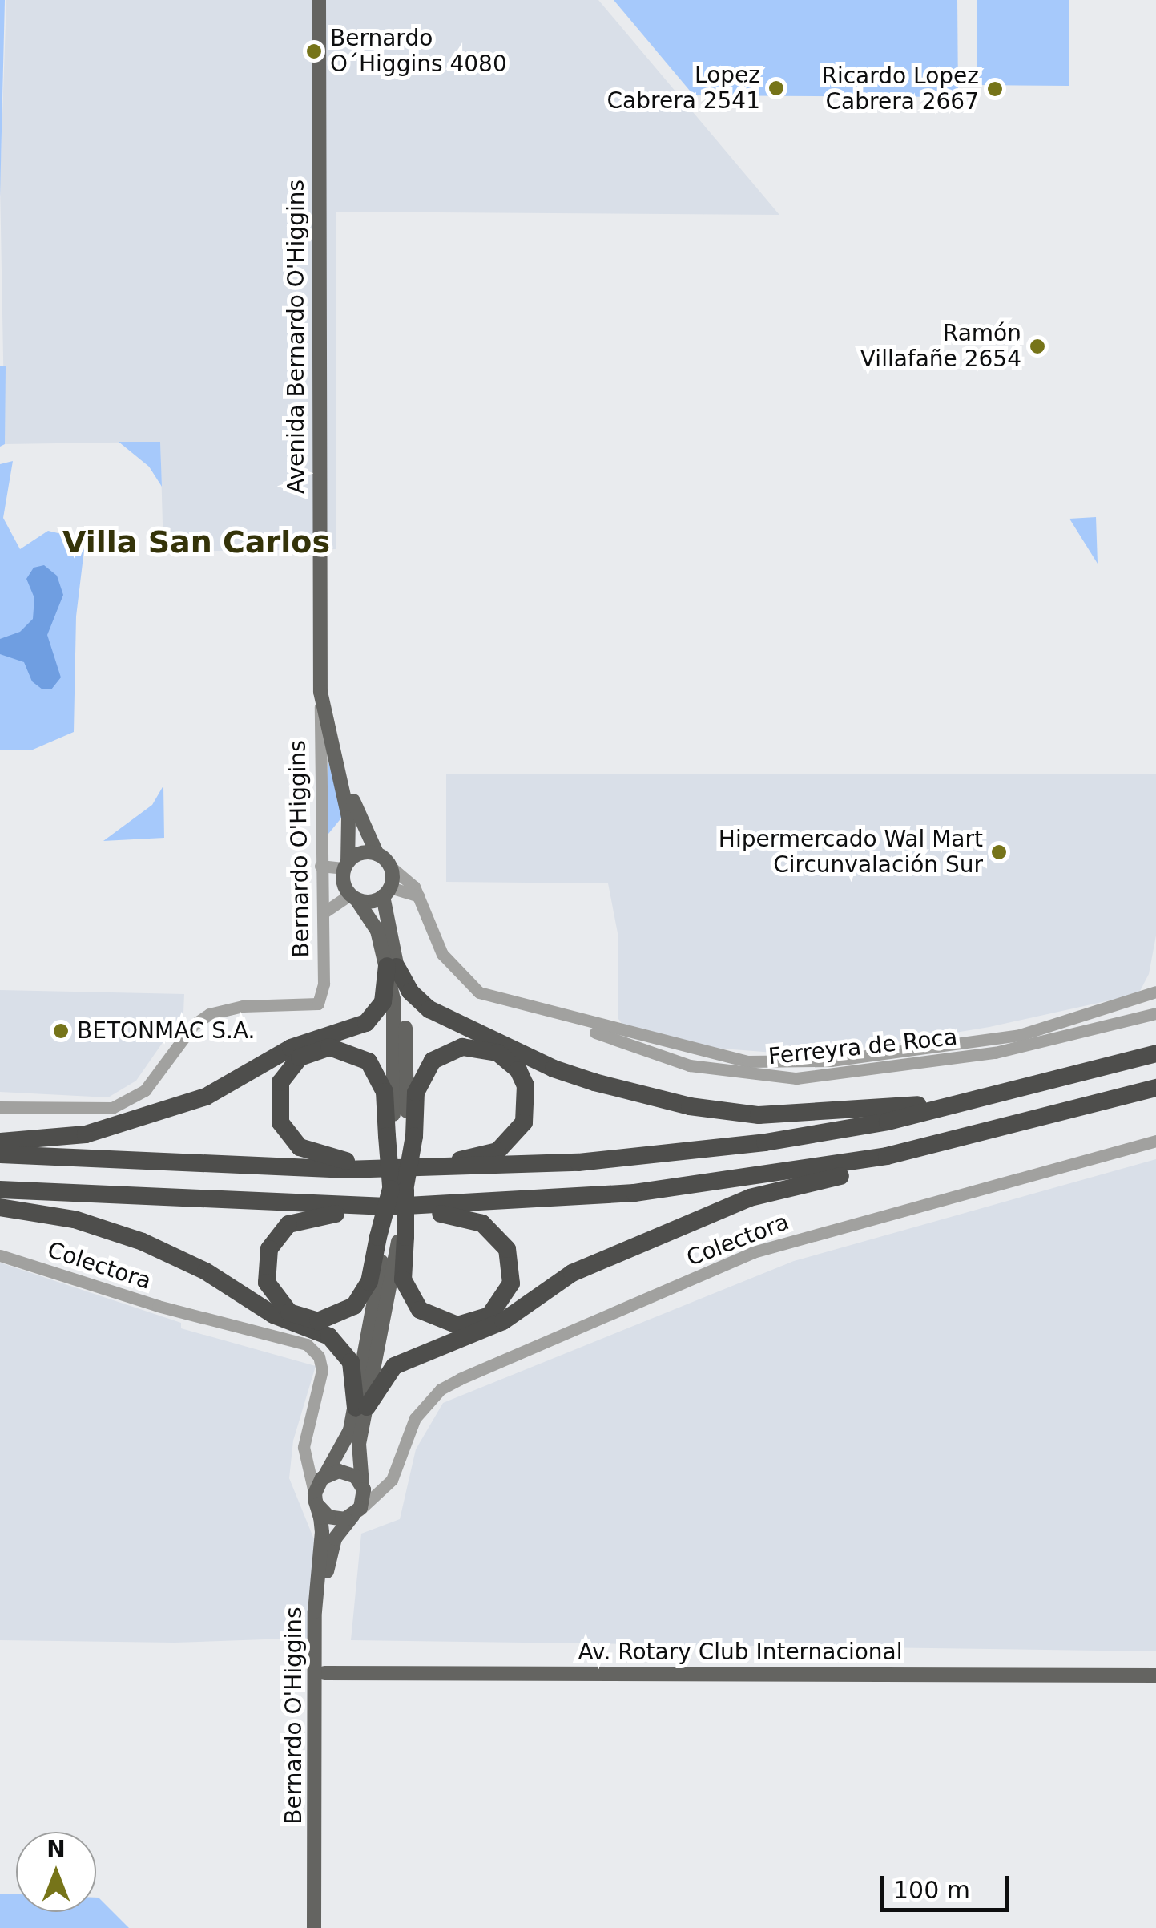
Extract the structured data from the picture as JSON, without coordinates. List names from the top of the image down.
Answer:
{
  "streets": {
    "main road": ["Avenida Bernardo O'Higgins", "Bernardo O'Higgins", "Av. Rotary Club Internacional"],
    "street": ["Ferreyra de Roca", "Colectora"]
  },
  "crossings": [
    ["Avenida Bernardo O'Higgins", "Bernardo O'Higgins"],
    ["Avenida Bernardo O'Higgins", "Ferreyra de Roca"],
    ["Bernardo O'Higgins", "Colectora"],
    ["Bernardo O'Higgins", "Av. Rotary Club Internacional"]
  ],
  "districts": ["Villa San Carlos"],
  "places": [
    "Bernardo O´Higgins 4080",
    "Lopez Cabrera 2541",
    "Ricardo Lopez Cabrera 2667",
    "Ramón Villafañe 2654",
    "Hipermercado Wal Mart Circunvalación Sur",
    "BETONMAC S.A."
  ],
  "scale_bar": "100 m",
  "north": "top"
}
